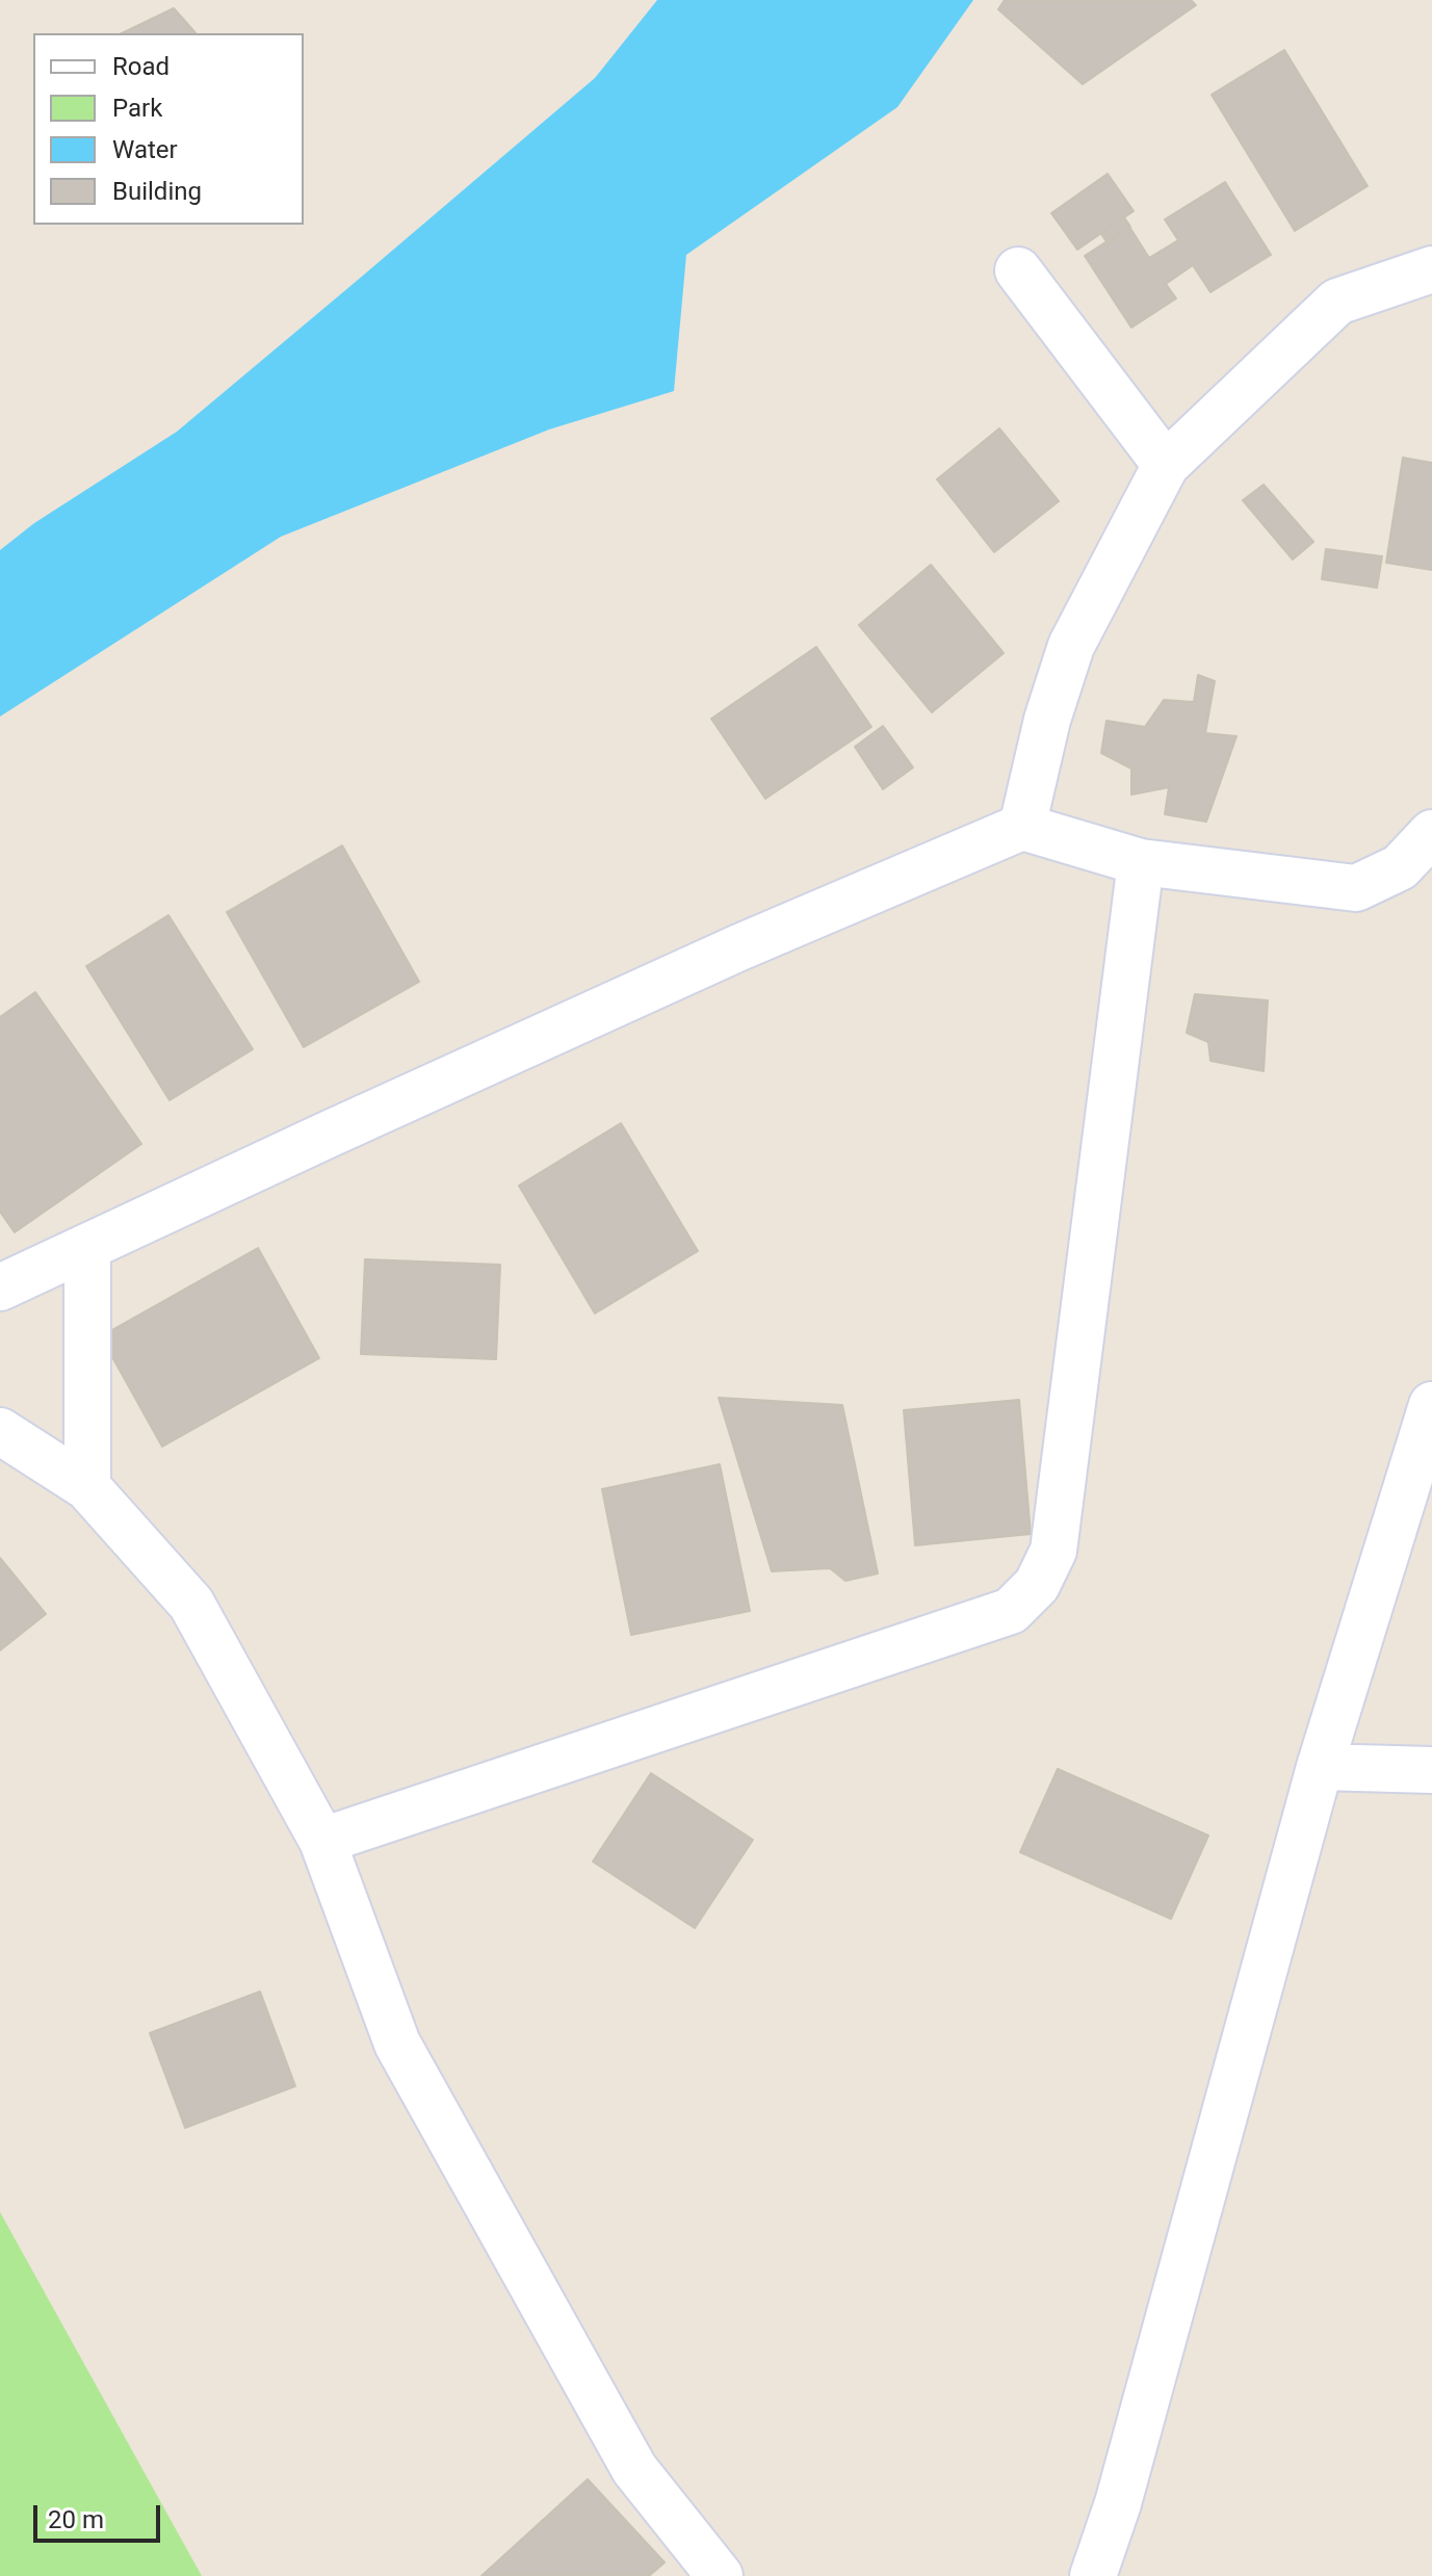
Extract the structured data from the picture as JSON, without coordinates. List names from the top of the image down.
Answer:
{
  "legend": [
    "Road",
    "Park",
    "Water",
    "Building"
  ],
  "scale_bar": "20 m"
}
